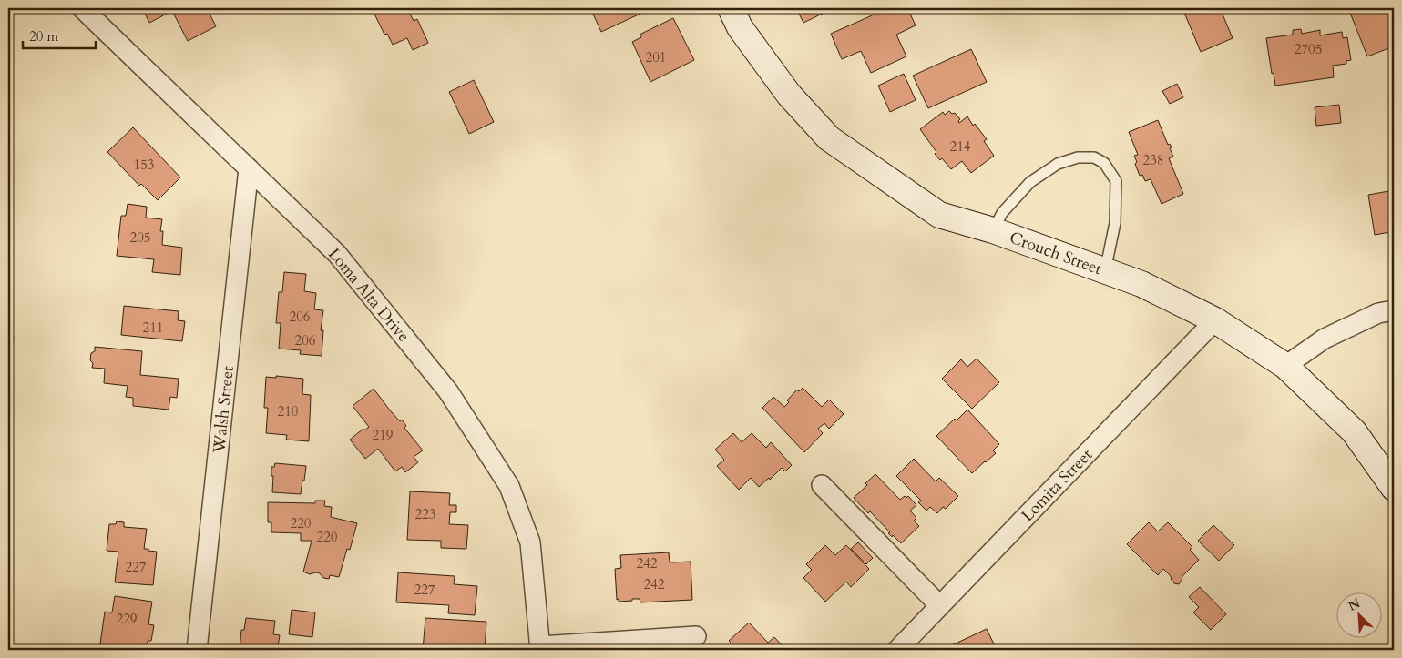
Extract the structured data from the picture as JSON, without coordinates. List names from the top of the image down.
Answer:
{
  "streets": {
    "street": [
      "Crouch Street",
      "Loma Alta Drive",
      "Walsh Street",
      "Lomita Street"
    ]
  },
  "crossings": [
    ["Crouch Street", "Lomita Street"],
    ["Loma Alta Drive", "Walsh Street"]
  ],
  "house_numbers": [
    "2705",
    "201",
    "214",
    "238",
    "153",
    "205",
    "206",
    "211",
    "206",
    "210",
    "219",
    "223",
    "220",
    "220",
    "242",
    "227",
    "242",
    "227",
    "229"
  ],
  "scale_bar": "20 m",
  "north": "top left"
}
